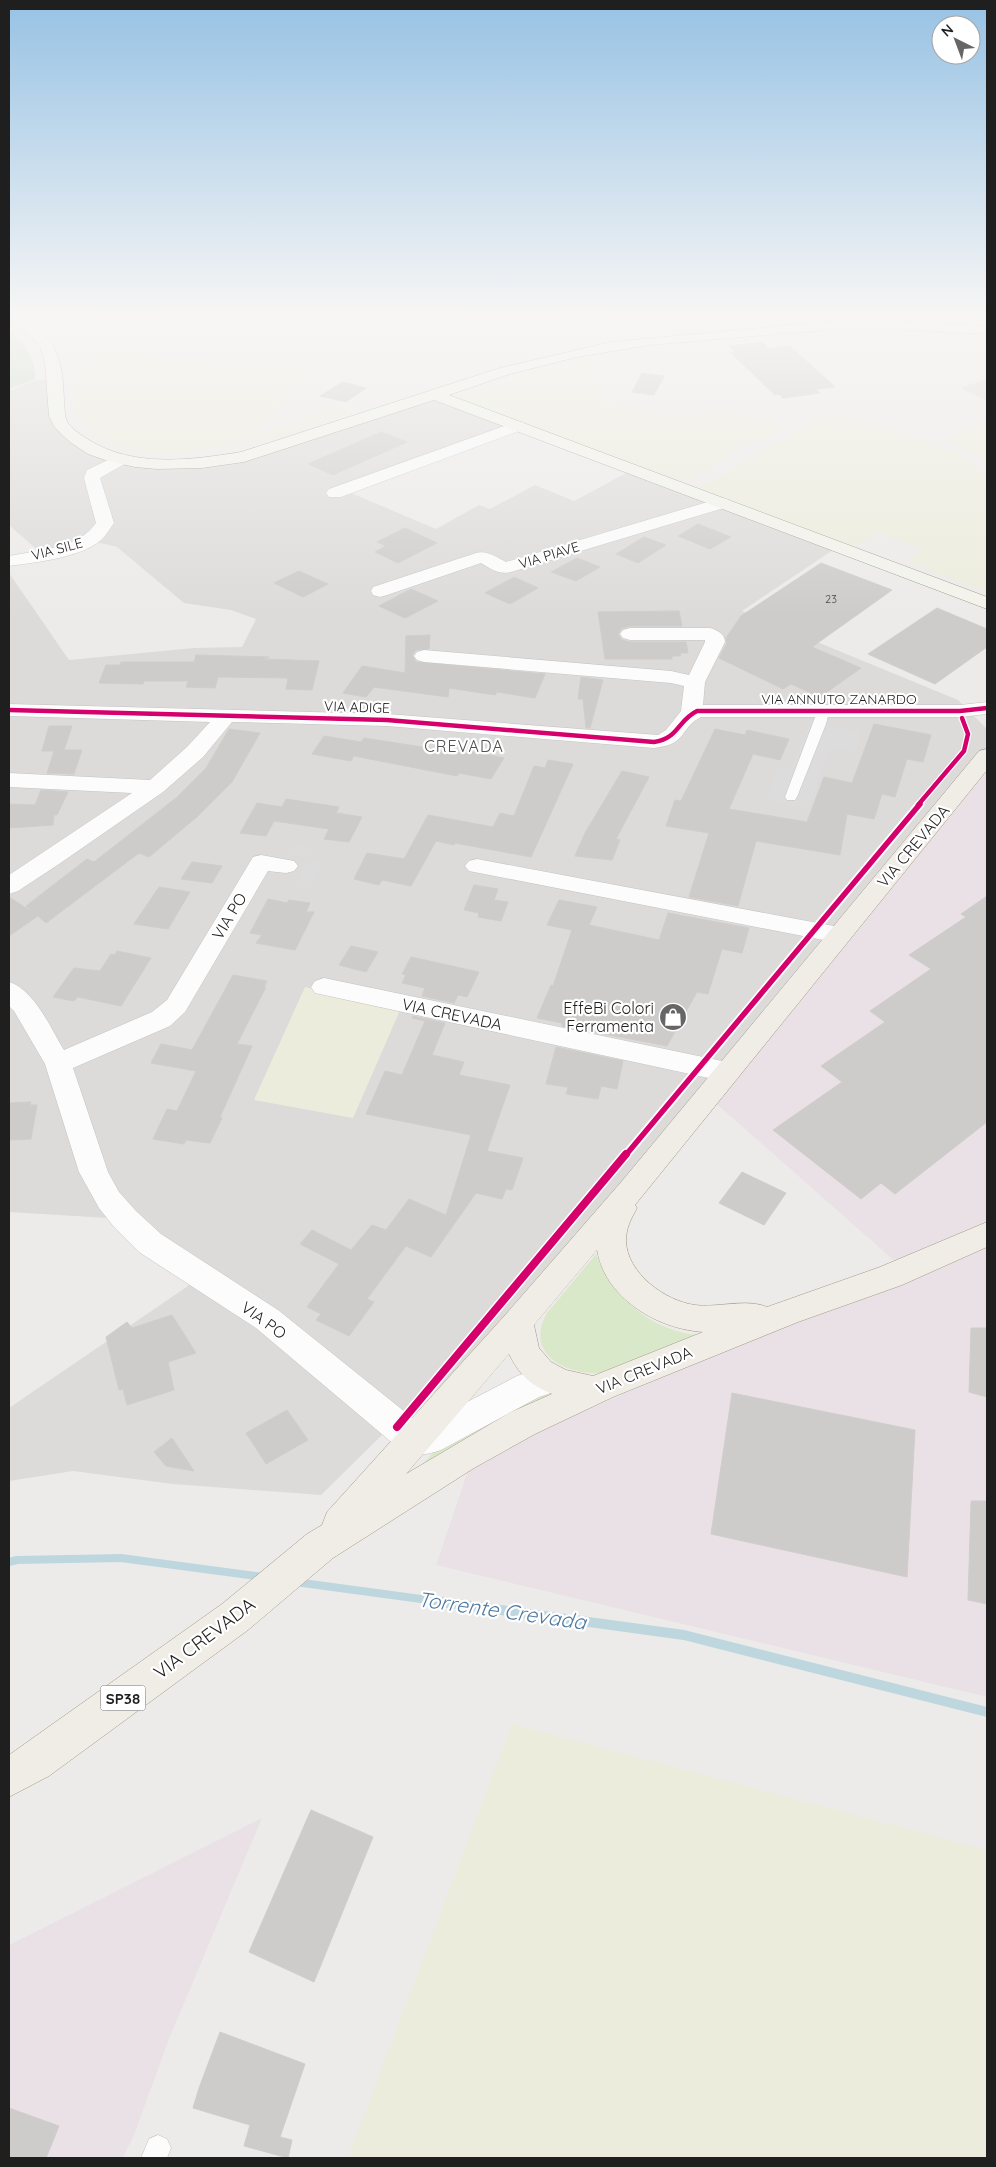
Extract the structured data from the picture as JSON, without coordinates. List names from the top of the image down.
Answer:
{
  "streets": {
    "main road": ["VIA CREVADA", "SP38"],
    "street": [
      "VIA SILE",
      "VIA PIAVE",
      "VIA ANNUTO ZANARDO",
      "VIA ADIGE",
      "VIA PO"
    ]
  },
  "crossings": [
    ["VIA ANNUTO ZANARDO", "VIA ADIGE"],
    ["VIA CREVADA", "VIA PO"]
  ],
  "districts": ["CREVADA"],
  "water": ["Torrente Crevada"],
  "places": {
    "shop": ["EffeBi Colori Ferramenta"]
  },
  "house_numbers": ["23"],
  "north": "top left"
}
